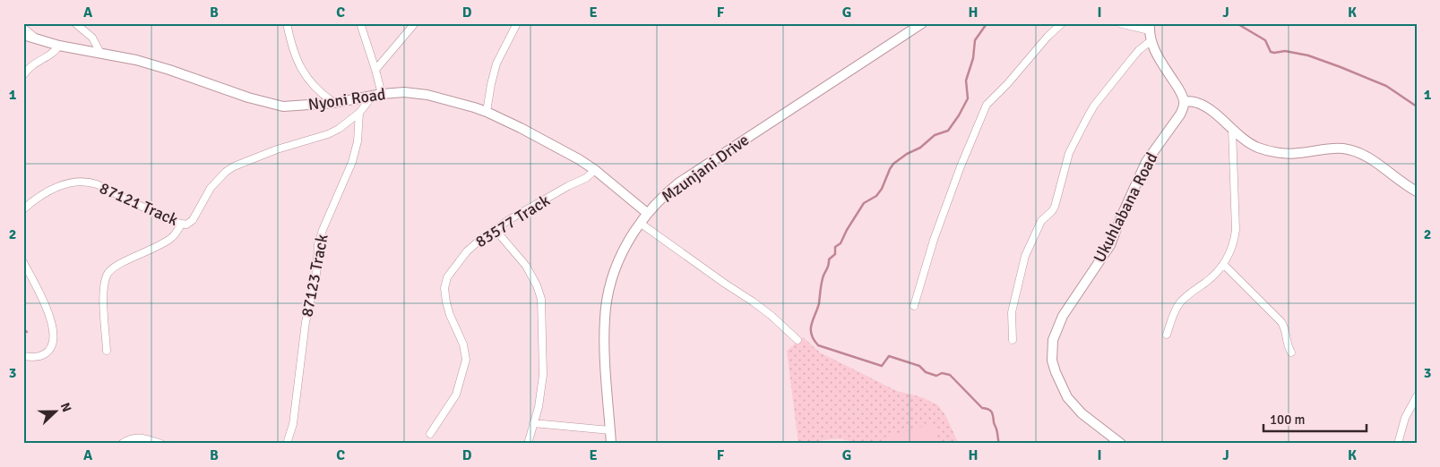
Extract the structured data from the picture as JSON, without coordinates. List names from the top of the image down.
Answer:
{
  "streets": {
    "street": [
      "Nyoni Road",
      "Mzunjani Drive",
      "87121 Track",
      "Ukuhlabana Road",
      "83577 Track",
      "87123 Track"
    ]
  },
  "crossings": [
    ["Nyoni Road", "Mzunjani Drive"],
    ["Nyoni Road", "87121 Track"],
    ["Nyoni Road", "83577 Track"],
    ["87121 Track", "87123 Track"]
  ],
  "scale_bar": "100 m",
  "north": "right",
  "grid": {
    "columns": [
      "A",
      "B",
      "C",
      "D",
      "E",
      "F",
      "G",
      "H",
      "I",
      "J",
      "K"
    ],
    "rows": ["1", "2", "3"]
  }
}
